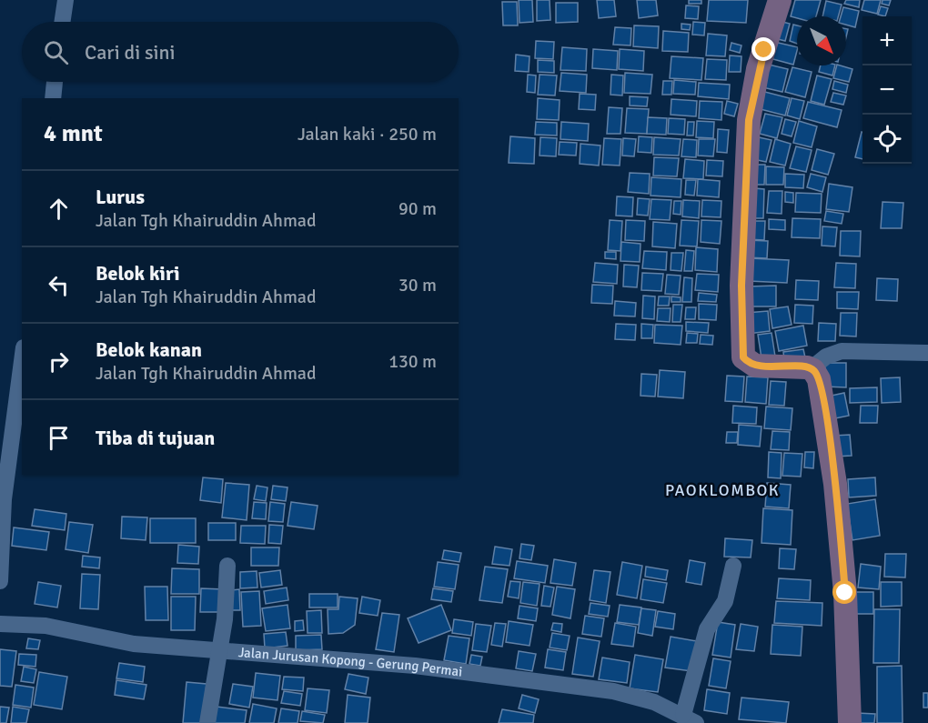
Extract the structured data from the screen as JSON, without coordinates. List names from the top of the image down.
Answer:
{
  "streets": {
    "street": ["Jalan Jurusan Kopong - Gerung Permai"]
  },
  "districts": ["PAOKLOMBOK"],
  "north": "bottom right",
  "page": {
    "map_buttons": ["+", "−"],
    "search": "Cari di sini",
    "heading": ["4 mnt", "Jalan kaki · 250 m"],
    "list": [
      ["Lurus", "Jalan Tgh Khairuddin Ahmad", "90 m"],
      ["Belok kiri", "Jalan Tgh Khairuddin Ahmad", "30 m"],
      ["Belok kanan", "Jalan Tgh Khairuddin Ahmad", "130 m"],
      "Tiba di tujuan"
    ]
  }
}
